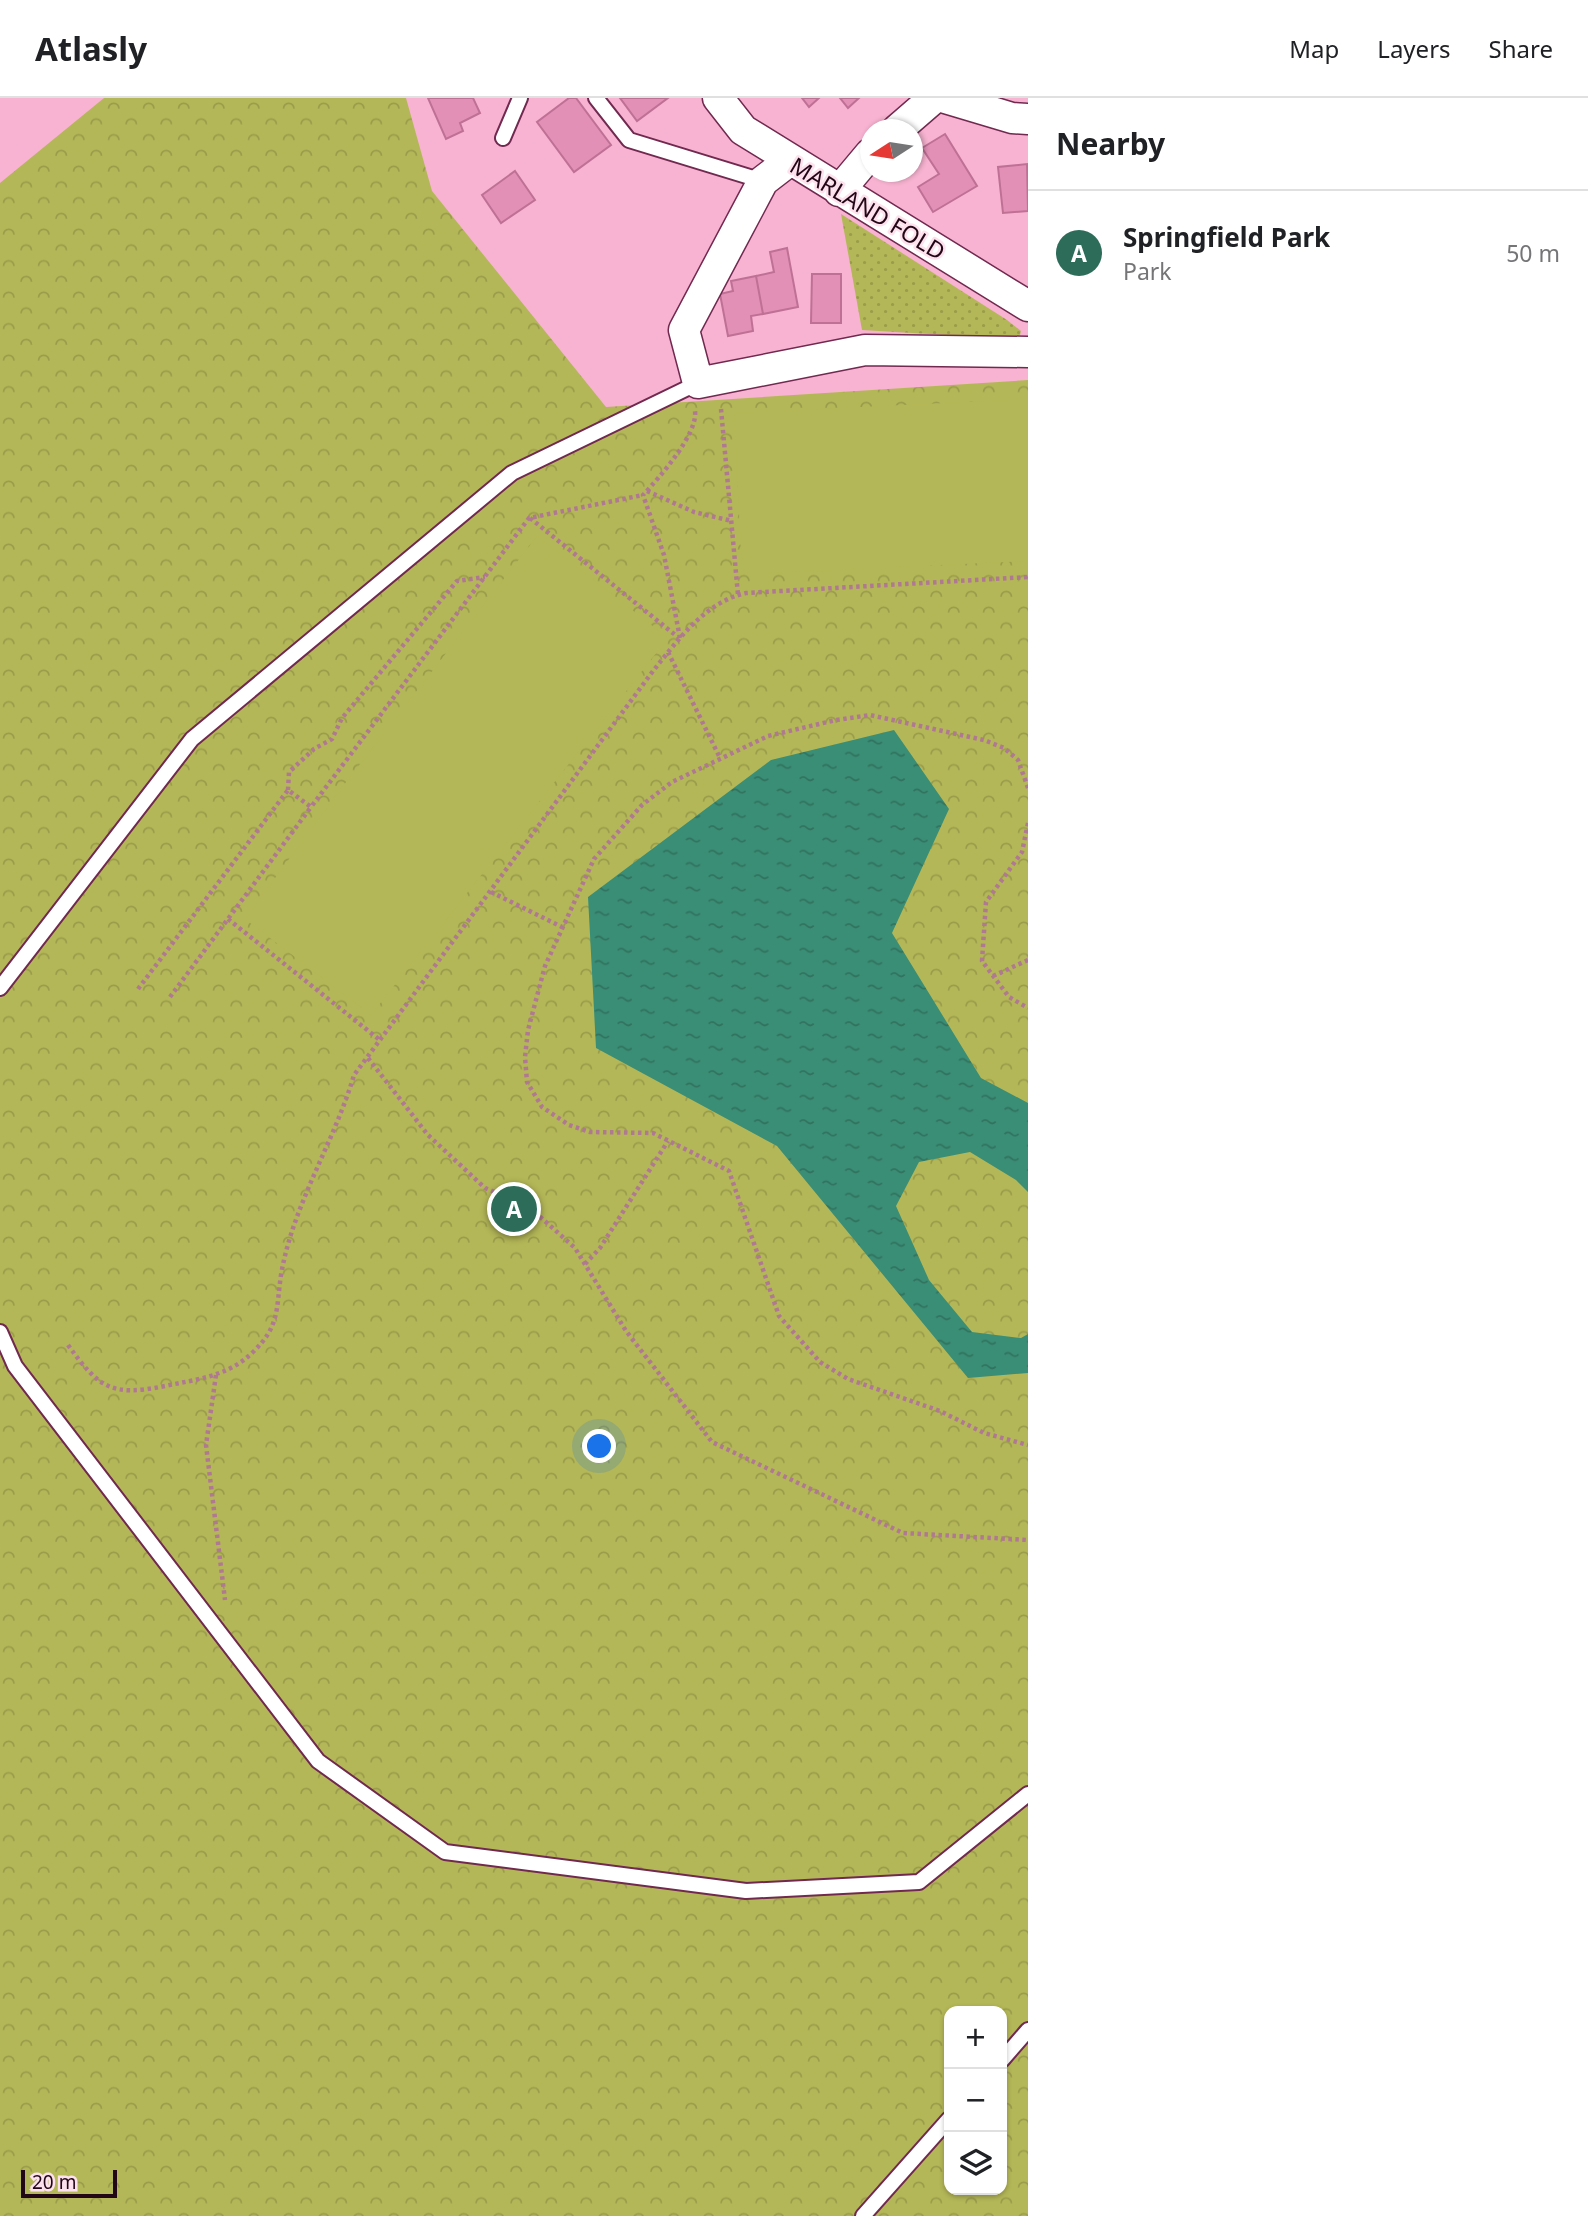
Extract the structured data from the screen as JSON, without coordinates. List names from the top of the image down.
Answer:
{
  "streets": {
    "street": ["MARLAND FOLD"]
  },
  "scale_bar": "20 m",
  "north": "left",
  "page": {
    "header": "Atlasly",
    "nav": ["Map", "Layers", "Share"],
    "heading": "Nearby",
    "list": [
      {
        "mark": "A",
        "name": "Springfield Park",
        "note": "Park",
        "value": "50 m"
      }
    ],
    "pins": "A",
    "map_buttons": ["+", "−"],
    "scale": "20 m"
  }
}
